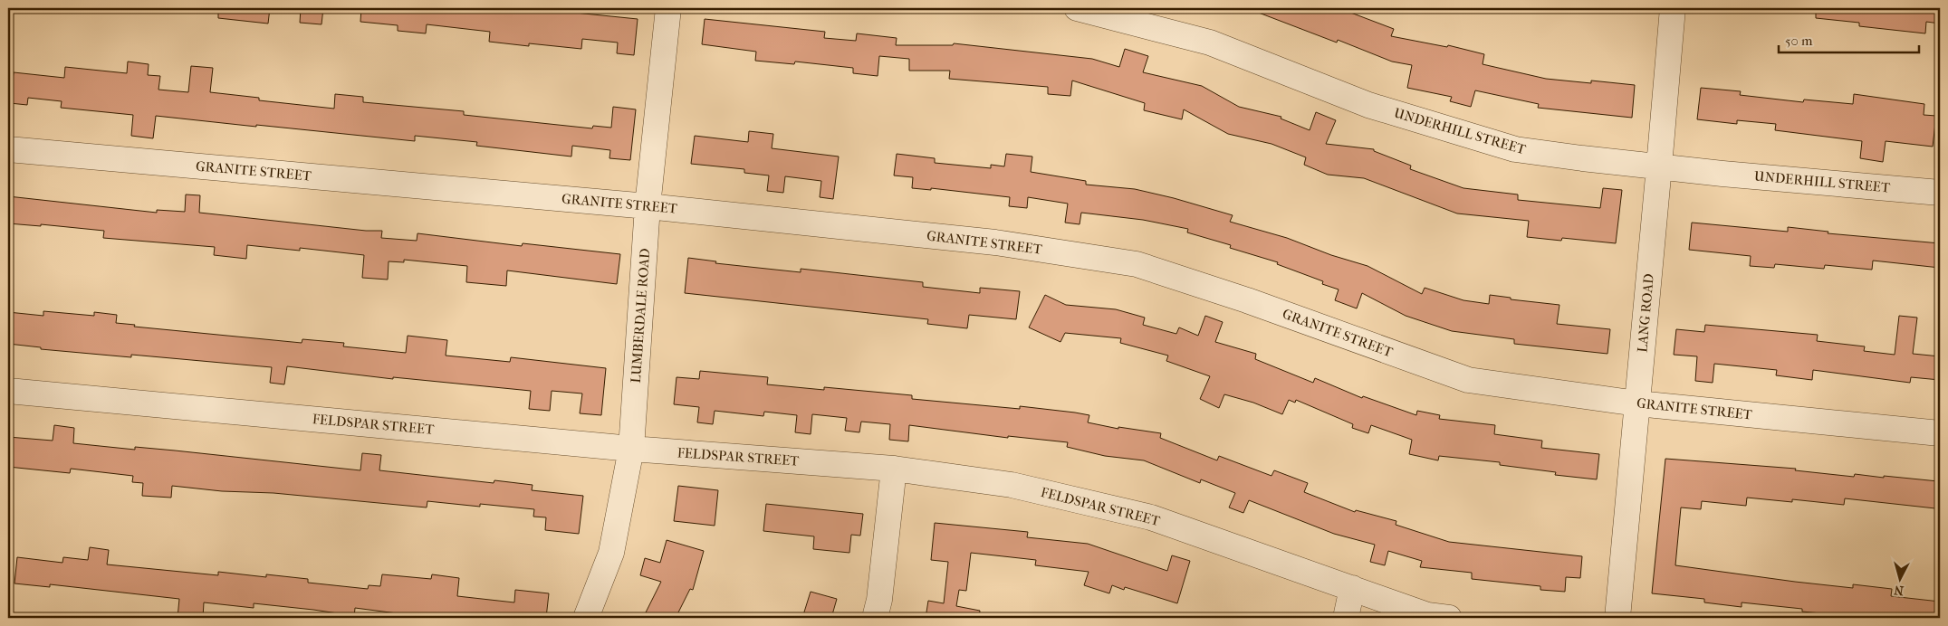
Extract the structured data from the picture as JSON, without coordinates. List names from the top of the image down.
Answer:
{
  "streets": {
    "street": [
      "UNDERHILL STREET",
      "GRANITE STREET",
      "LANG ROAD",
      "LUMBERDALE ROAD",
      "FELDSPAR STREET"
    ]
  },
  "crossings": [
    ["UNDERHILL STREET", "LANG ROAD"],
    ["GRANITE STREET", "LANG ROAD"],
    ["GRANITE STREET", "LUMBERDALE ROAD"],
    ["LUMBERDALE ROAD", "FELDSPAR STREET"]
  ],
  "scale_bar": "50 m",
  "north": "bottom"
}
